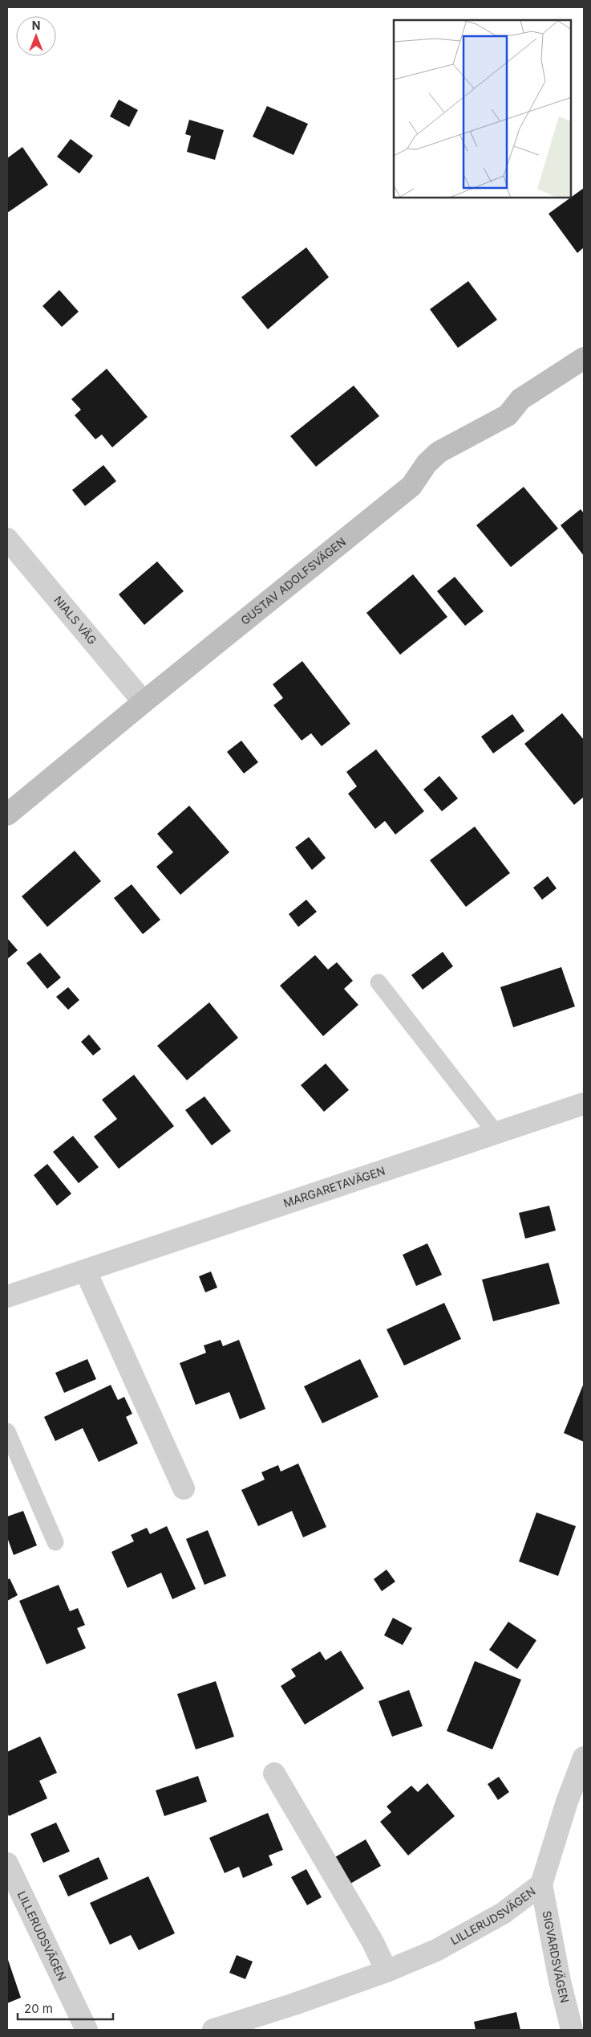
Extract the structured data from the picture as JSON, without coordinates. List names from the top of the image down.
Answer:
{
  "streets": {
    "street": [
      "GUSTAV ADOLFSVÄGEN",
      "NIALS VÄG",
      "MARGARETAVÄGEN",
      "LILLERUDSVÄGEN",
      "SIGVARDSVÄGEN"
    ]
  },
  "crossings": [
    ["GUSTAV ADOLFSVÄGEN", "NIALS VÄG"],
    ["LILLERUDSVÄGEN", "SIGVARDSVÄGEN"]
  ],
  "scale_bar": "20 m",
  "north": "top"
}
